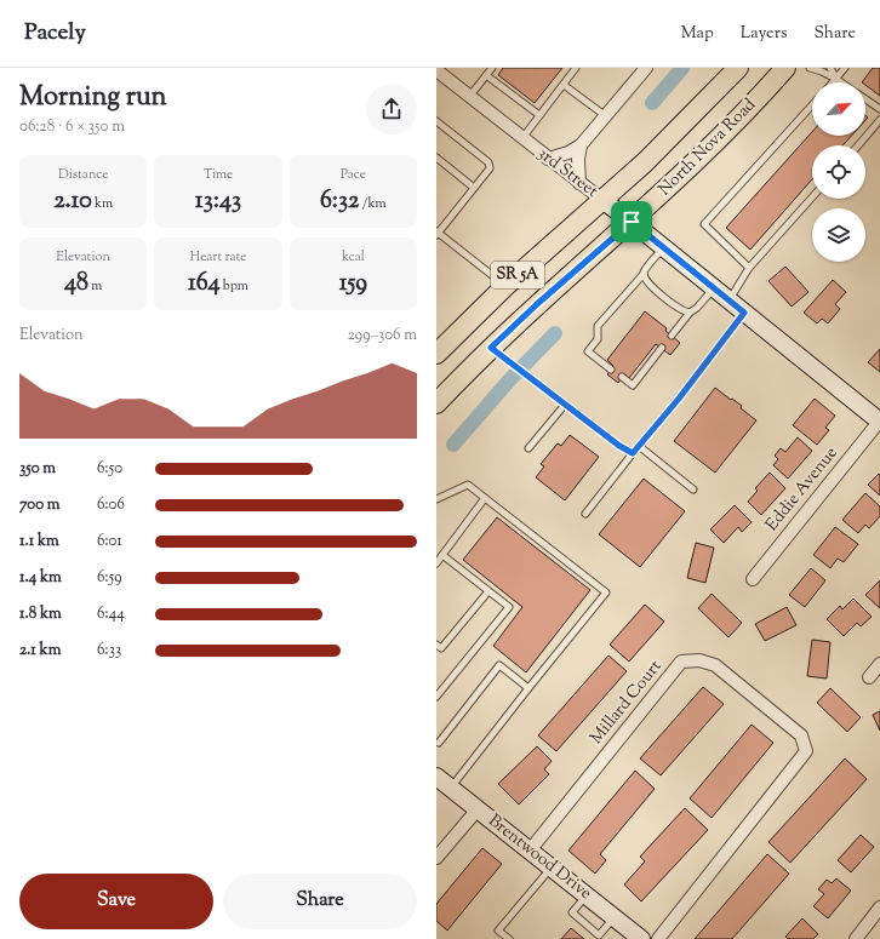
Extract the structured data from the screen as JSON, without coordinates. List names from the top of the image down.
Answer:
{
  "streets": {
    "main road": ["North Nova Road", "SR 5A"],
    "street": [
      "3rd Street",
      "Eddie Avenue",
      "Millard Court",
      "Brentwood Drive"
    ]
  },
  "crossings": [
    ["North Nova Road", "3rd Street"],
    ["3rd Street", "Eddie Avenue"],
    ["Millard Court", "Brentwood Drive"]
  ],
  "north": "top right",
  "page": {
    "header": "Pacely",
    "nav": ["Map", "Layers", "Share"],
    "heading": ["Morning run", "06:28 · 6 × 350 m"],
    "stats": [
      ["Distance", "2.10 km"],
      ["Time", "13:43"],
      ["Pace", "6:32 /km"],
      ["Elevation", "48 m"],
      ["Heart rate", "164 bpm"],
      ["kcal", "159"]
    ],
    "chart": ["Elevation", "299–306 m"],
    "list": [
      {
        "name": "350 m",
        "note": "6:50"
      },
      {
        "name": "700 m",
        "note": "6:06"
      },
      {
        "name": "1.1 km",
        "note": "6:01"
      },
      {
        "name": "1.4 km",
        "note": "6:59"
      },
      {
        "name": "1.8 km",
        "note": "6:44"
      },
      {
        "name": "2.1 km",
        "note": "6:33"
      }
    ],
    "buttons": ["Save", "Share"]
  }
}
